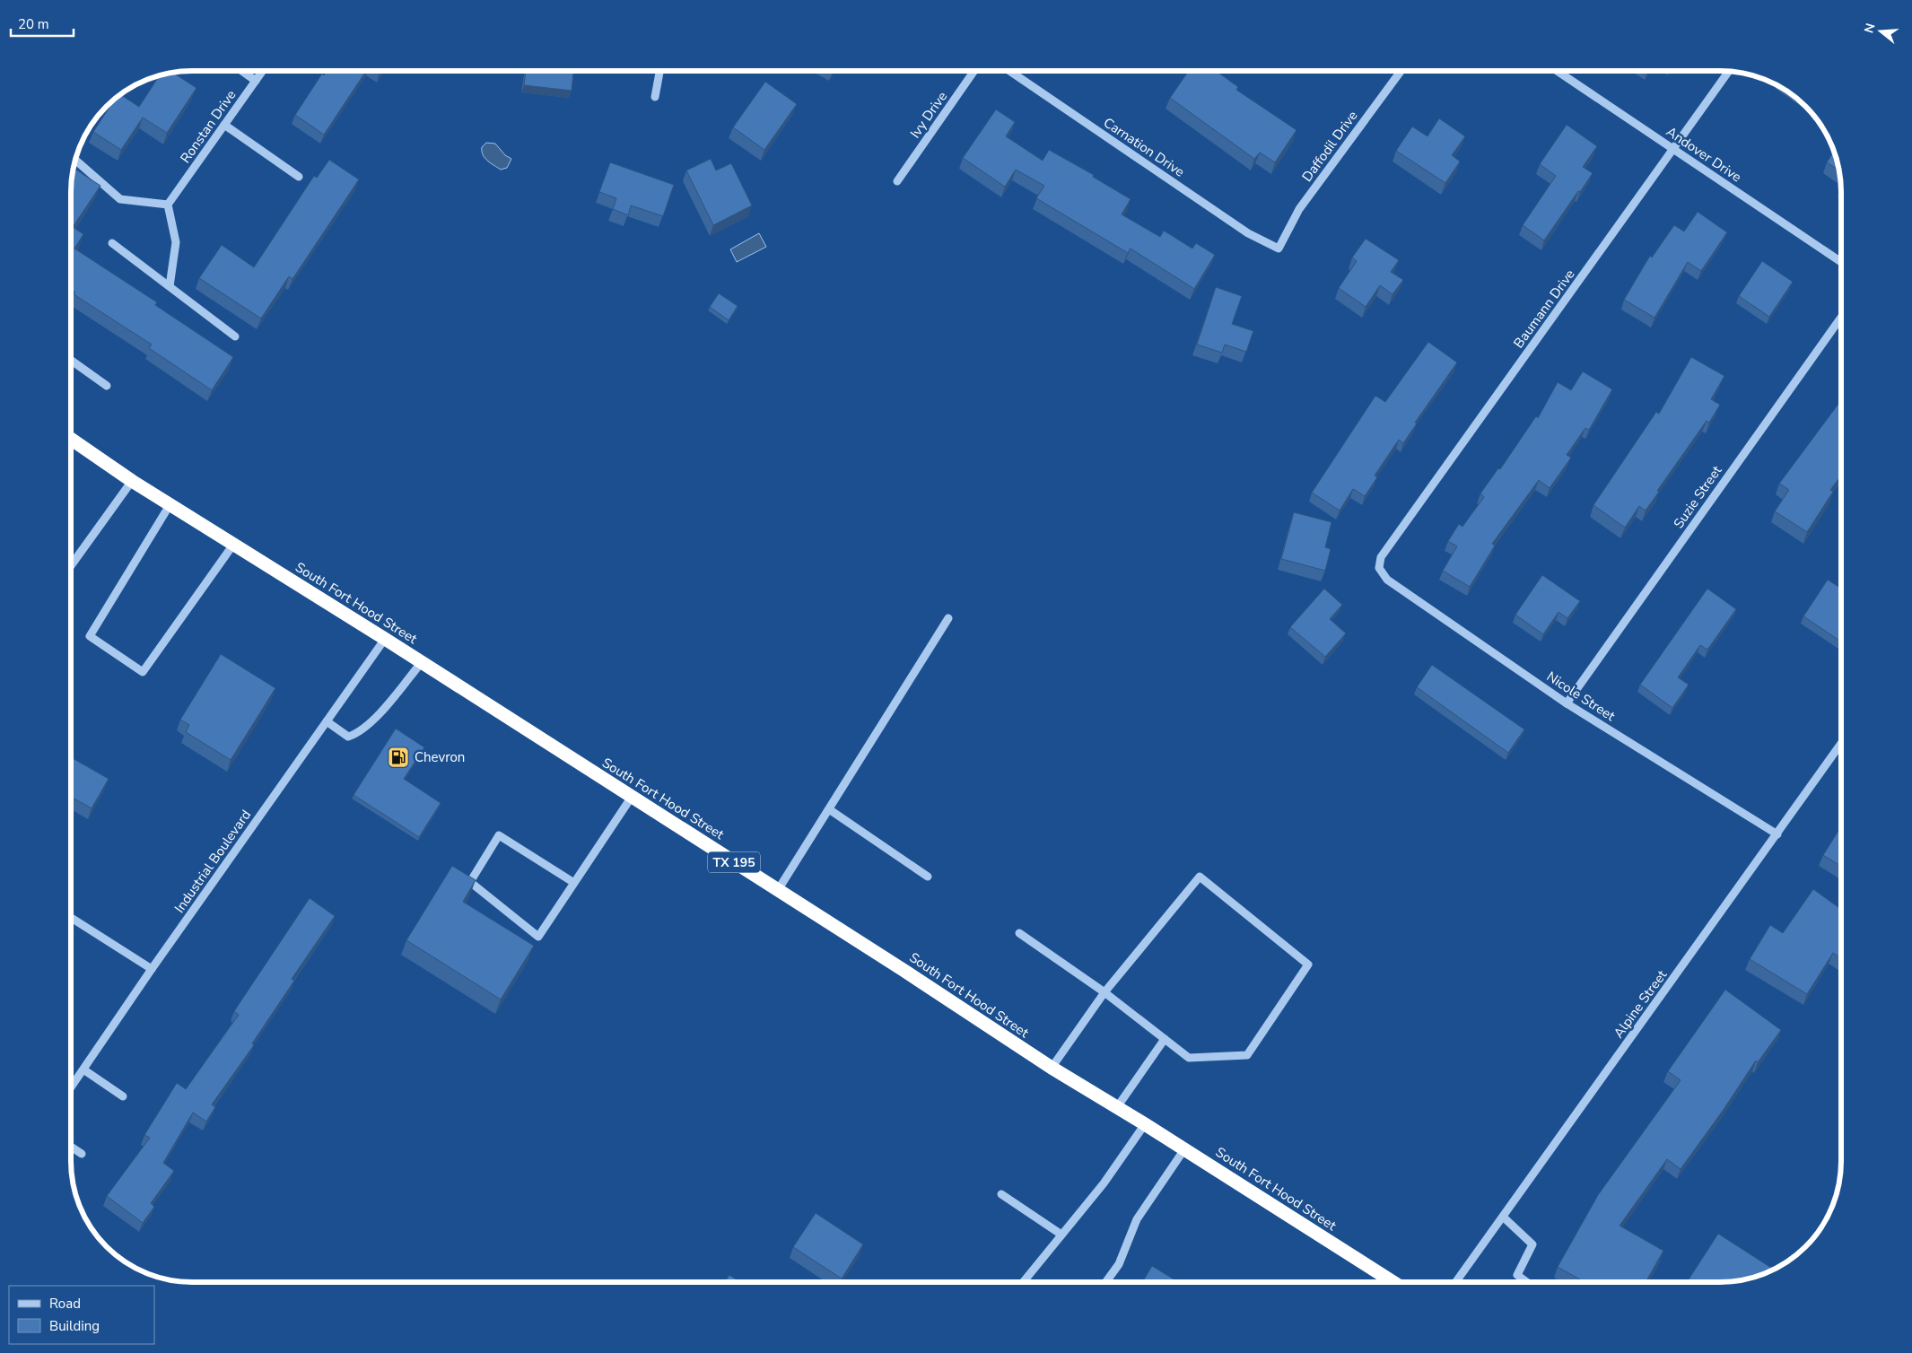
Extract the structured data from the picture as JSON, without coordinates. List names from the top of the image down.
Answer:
{
  "streets": {
    "highway": ["South Fort Hood Street", "TX 195"],
    "street": [
      "Ivy Drive",
      "Ronstan Drive",
      "Daffodil Drive",
      "Carnation Drive",
      "Andover Drive",
      "Baumann Drive",
      "Suzie Street",
      "Nicole Street",
      "Industrial Boulevard",
      "Alpine Street"
    ]
  },
  "crossings": [
    ["Daffodil Drive", "Carnation Drive"],
    ["Andover Drive", "Baumann Drive"],
    ["Baumann Drive", "Nicole Street"],
    ["Suzie Street", "Nicole Street"],
    ["South Fort Hood Street", "Industrial Boulevard"],
    ["Nicole Street", "Alpine Street"]
  ],
  "places": {
    "fuel station": ["Chevron"]
  },
  "legend": ["Road", "Building"],
  "scale_bar": "20 m",
  "north": "left"
}
